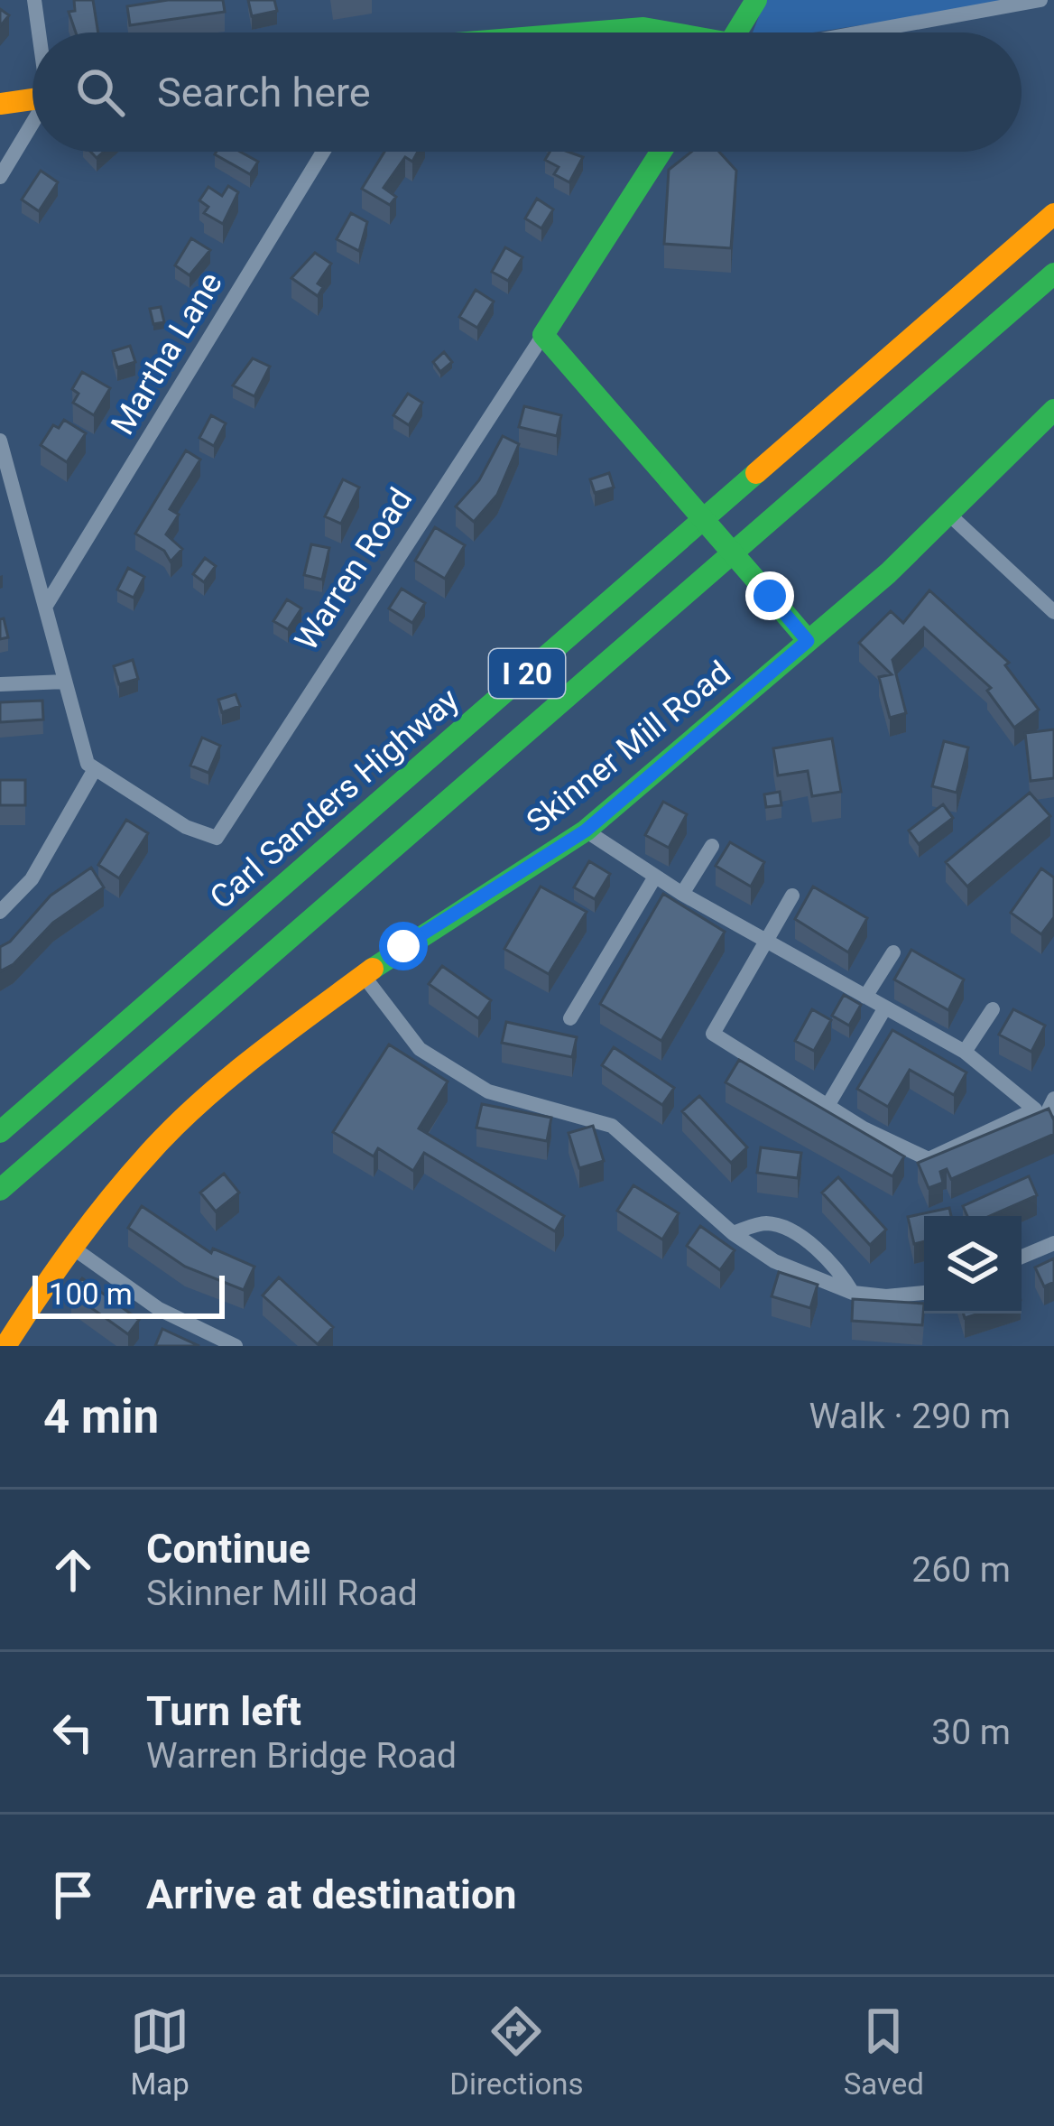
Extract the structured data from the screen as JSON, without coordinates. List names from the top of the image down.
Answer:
{
  "streets": {
    "main road": [
      "Warren Road",
      "I 20",
      "Skinner Mill Road",
      "Carl Sanders Highway"
    ],
    "street": ["Martha Lane"]
  },
  "scale_bar": "100 m",
  "page": {
    "search": "Search here",
    "scale": "100 m",
    "heading": ["4 min", "Walk · 290 m"],
    "list": [
      ["Continue", "Skinner Mill Road", "260 m"],
      ["Turn left", "Warren Bridge Road", "30 m"],
      "Arrive at destination"
    ],
    "nav": ["Map", "Directions", "Saved"]
  }
}
